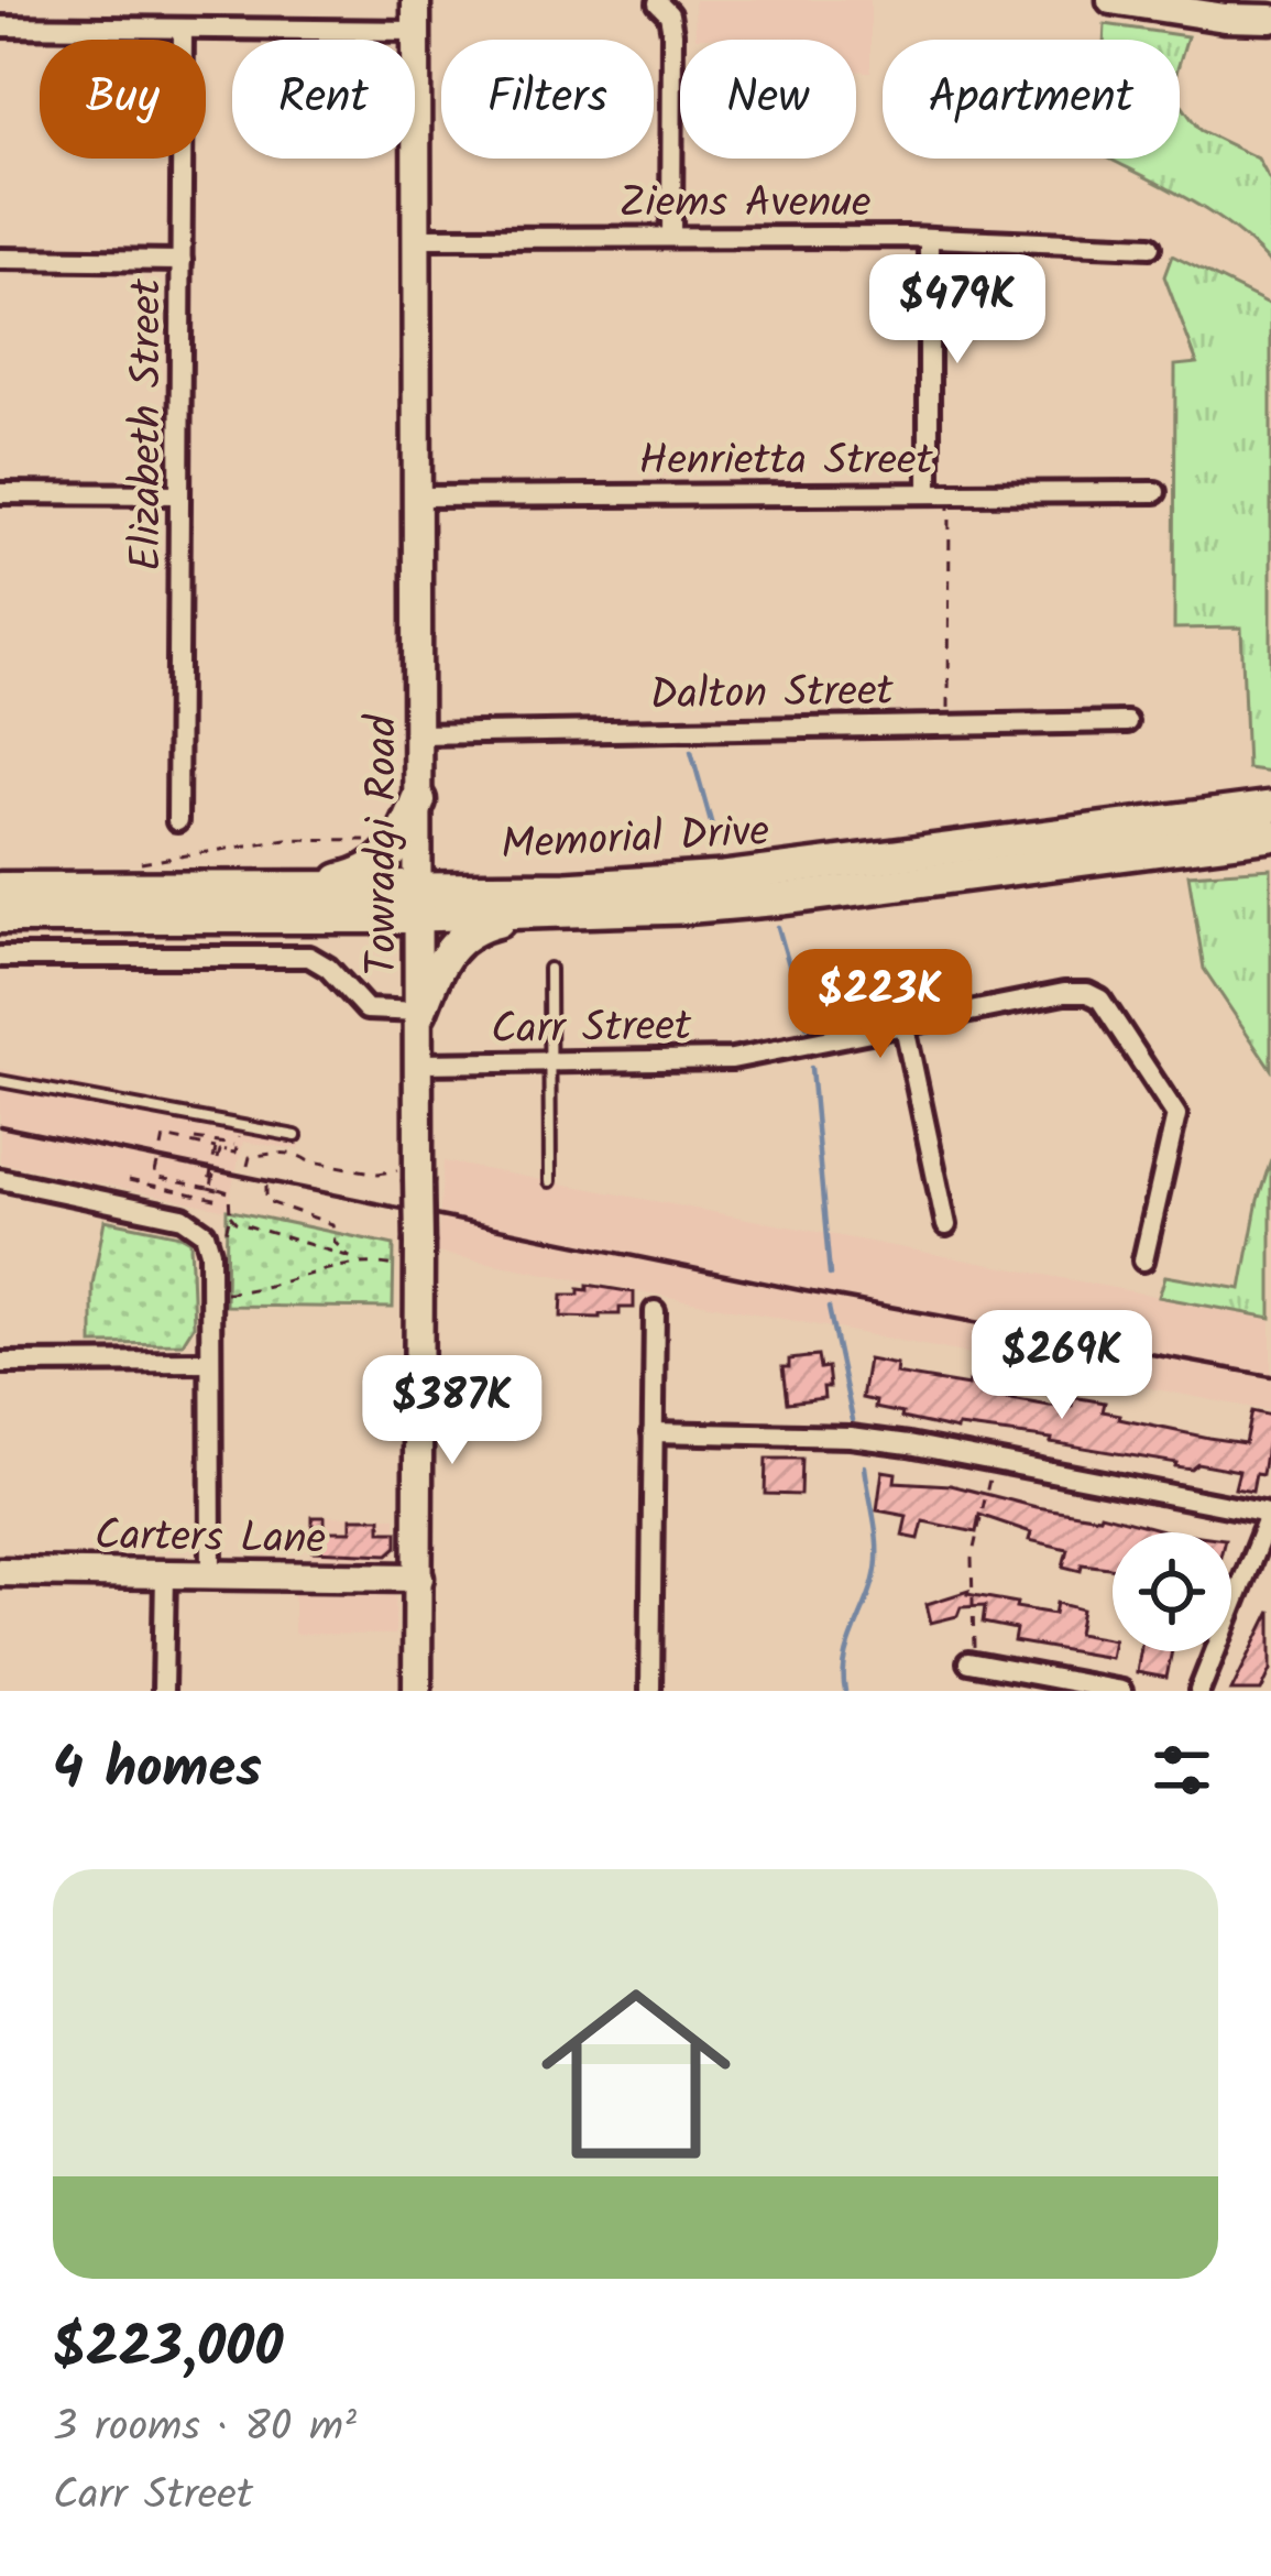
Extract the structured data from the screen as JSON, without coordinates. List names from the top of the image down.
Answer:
{
  "streets": {
    "highway": ["Memorial Drive"],
    "main road": ["Towradgi Road", "Carters Lane"],
    "street": [
      "Ziems Avenue",
      "Elizabeth Street",
      "Henrietta Street",
      "Dalton Street",
      "Carr Street"
    ]
  },
  "crossings": [
    ["Ziems Avenue", "Towradgi Road"],
    ["Henrietta Street", "Towradgi Road"],
    ["Dalton Street", "Towradgi Road"],
    ["Memorial Drive", "Towradgi Road"],
    ["Towradgi Road", "Carr Street"],
    ["Towradgi Road", "Carters Lane"]
  ],
  "page": {
    "chip": [
      "Buy",
      "Rent",
      "Filters",
      "New",
      "Apartment"
    ],
    "price": [
      "$479K",
      "$223K",
      "$269K",
      "$387K"
    ],
    "heading": "4 homes",
    "list": [
      {
        "name": "$223,000",
        "note": "3 rooms · 80 m² · Carr Street"
      }
    ]
  }
}
